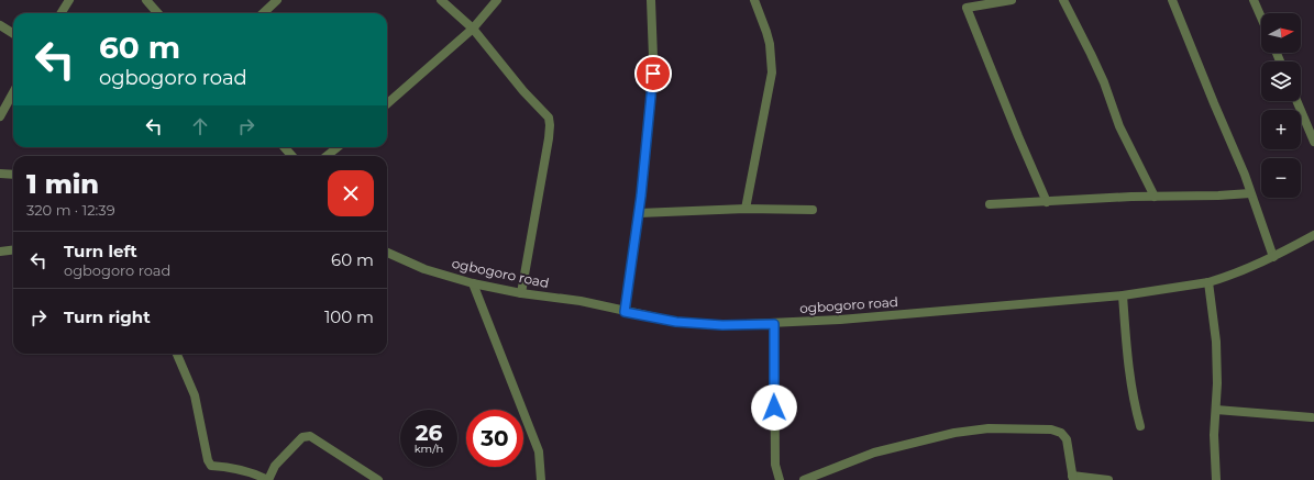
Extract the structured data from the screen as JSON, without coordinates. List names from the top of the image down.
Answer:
{
  "streets": {
    "street": ["ogbogoro road"]
  },
  "north": "right",
  "page": {
    "map_buttons": ["+", "−"],
    "turn": ["60 m", "ogbogoro road"],
    "heading": ["1 min", "320 m · 12:39"],
    "list": [
      {
        "name": "Turn left",
        "note": "ogbogoro road",
        "value": "60 m"
      },
      {
        "name": "Turn right",
        "value": "100 m"
      }
    ],
    "speed": "26 km/h",
    "limit": "30"
  }
}
